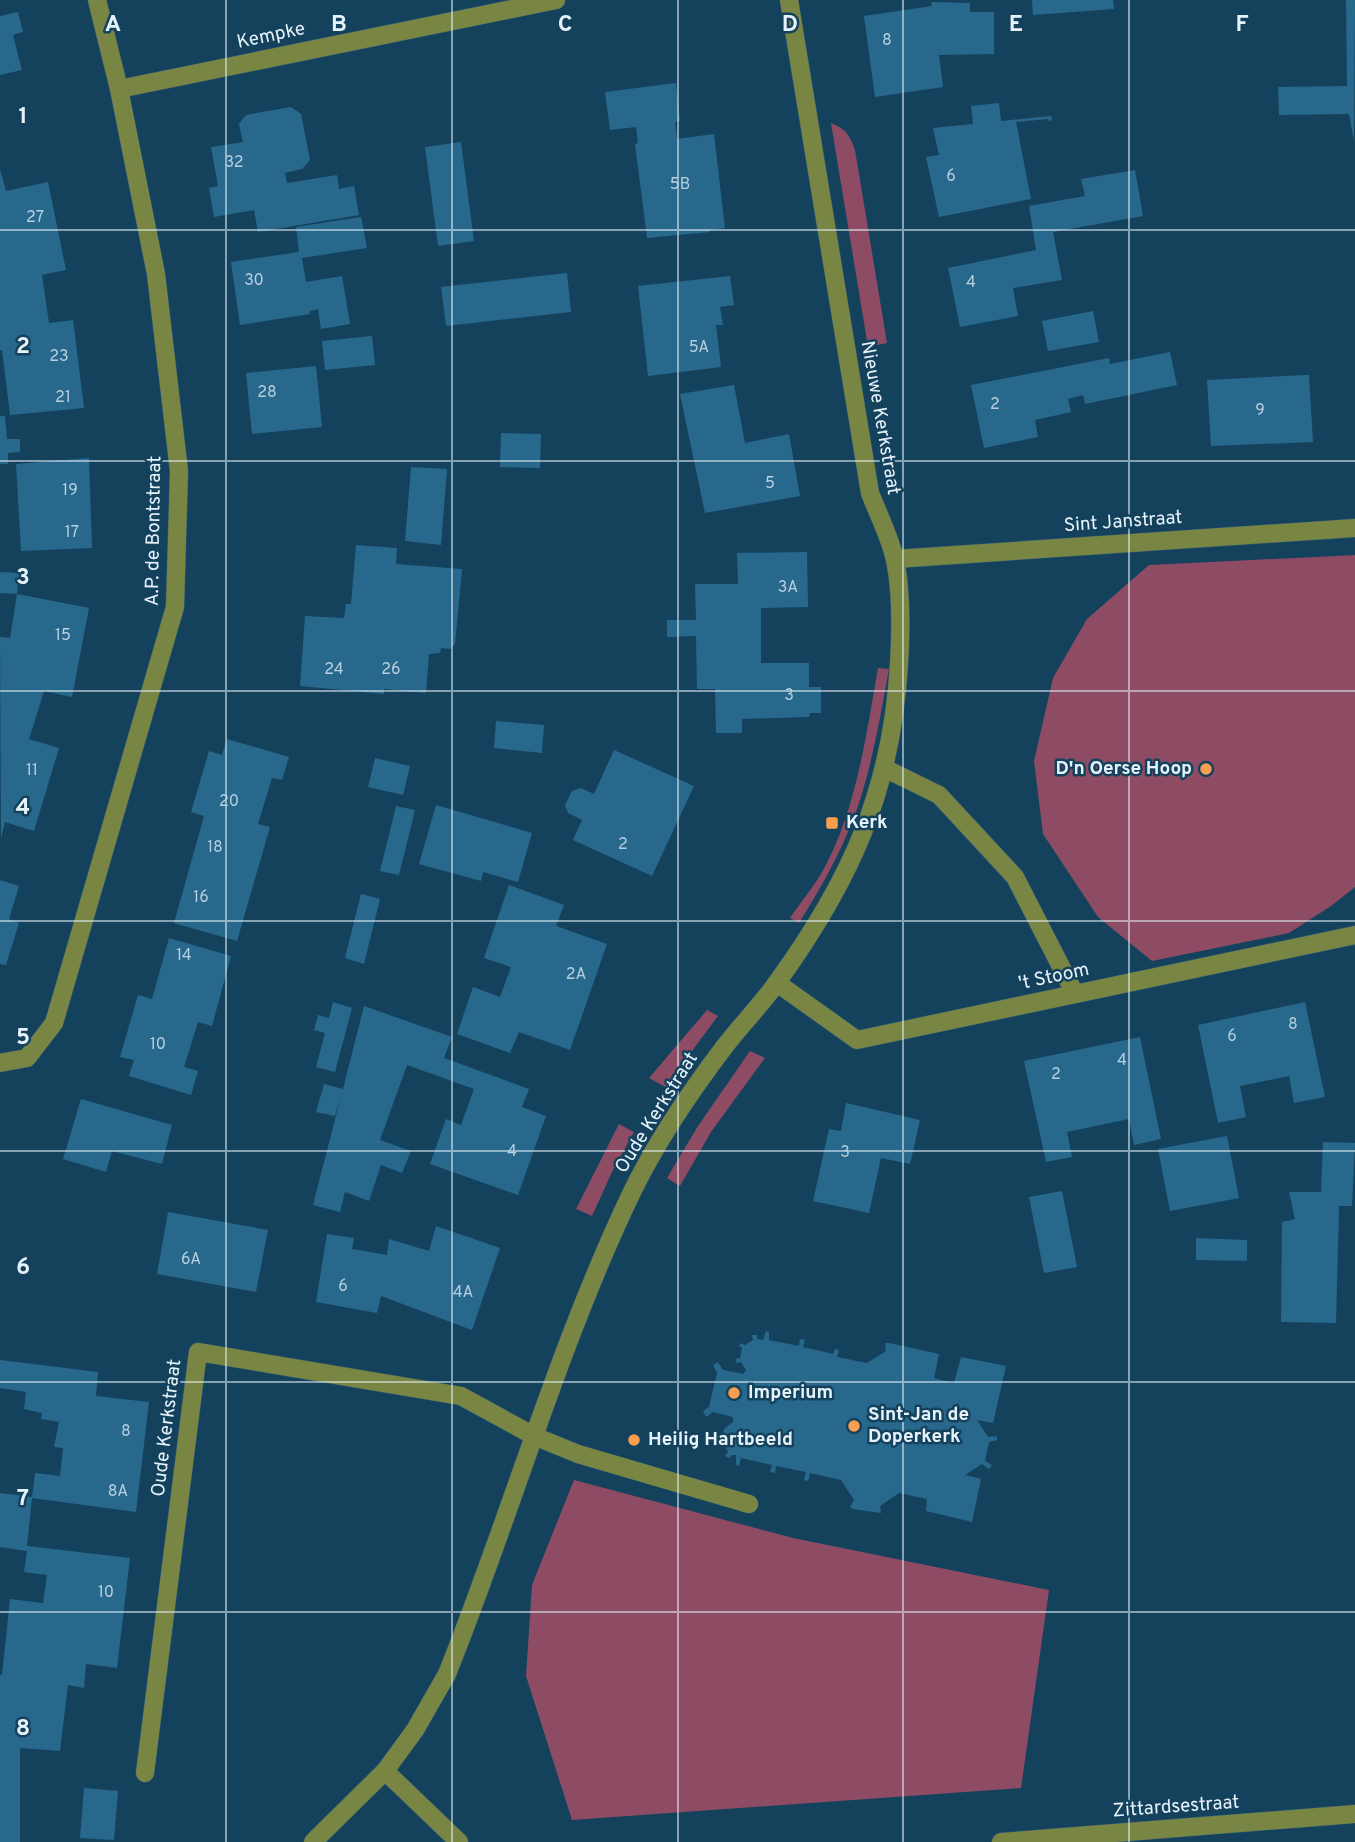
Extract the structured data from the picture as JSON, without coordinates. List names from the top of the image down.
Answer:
{
  "streets": {
    "street": [
      "Kempke",
      "Nieuwe Kerkstraat",
      "Sint Janstraat",
      "A.P. de Bontstraat",
      "'t Stoom",
      "Oude Kerkstraat",
      "Zittardsestraat"
    ]
  },
  "crossings": [
    ["Kempke", "A.P. de Bontstraat"],
    ["Nieuwe Kerkstraat", "Sint Janstraat"],
    ["Nieuwe Kerkstraat", "'t Stoom"],
    ["Nieuwe Kerkstraat", "Oude Kerkstraat"],
    ["'t Stoom", "Oude Kerkstraat"]
  ],
  "places": {
    "other": [
      "D'n Oerse Hoop",
      "Imperium",
      "Sint-Jan de Doperkerk",
      "Heilig Hartbeeld"
    ],
    "transit": ["Kerk"]
  },
  "house_numbers": [
    "8",
    "32",
    "6",
    "5B",
    "27",
    "30",
    "4",
    "5A",
    "23",
    "28",
    "21",
    "2",
    "9",
    "5",
    "19",
    "17",
    "3A",
    "15",
    "24",
    "26",
    "3",
    "11",
    "20",
    "2",
    "18",
    "16",
    "14",
    "2A",
    "8",
    "6",
    "10",
    "4",
    "2",
    "4",
    "3",
    "6A",
    "6",
    "4A",
    "8",
    "8A",
    "10"
  ],
  "grid": {
    "columns": [
      "A",
      "B",
      "C",
      "D",
      "E",
      "F"
    ],
    "rows": [
      "1",
      "2",
      "3",
      "4",
      "5",
      "6",
      "7",
      "8"
    ]
  }
}
